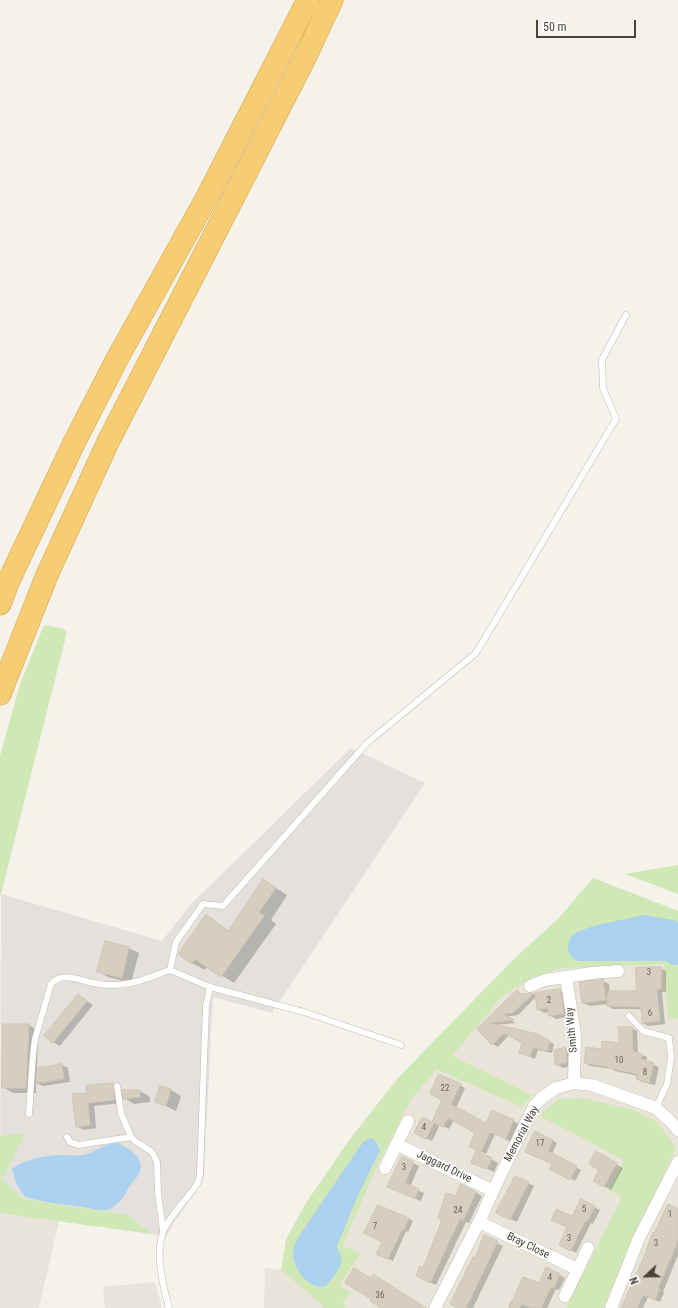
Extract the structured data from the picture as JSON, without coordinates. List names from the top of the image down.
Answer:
{
  "streets": {
    "street": [
      "Smith Way",
      "Memorial Way",
      "Jaggard Drive",
      "Bray Close"
    ]
  },
  "crossings": [
    ["Smith Way", "Memorial Way"],
    ["Memorial Way", "Jaggard Drive"],
    ["Memorial Way", "Bray Close"]
  ],
  "house_numbers": [
    "3",
    "2",
    "6",
    "10",
    "8",
    "22",
    "4",
    "17",
    "3",
    "5",
    "24",
    "1",
    "7",
    "3",
    "3",
    "4",
    "36"
  ],
  "scale_bar": "50 m",
  "north": "left"
}
